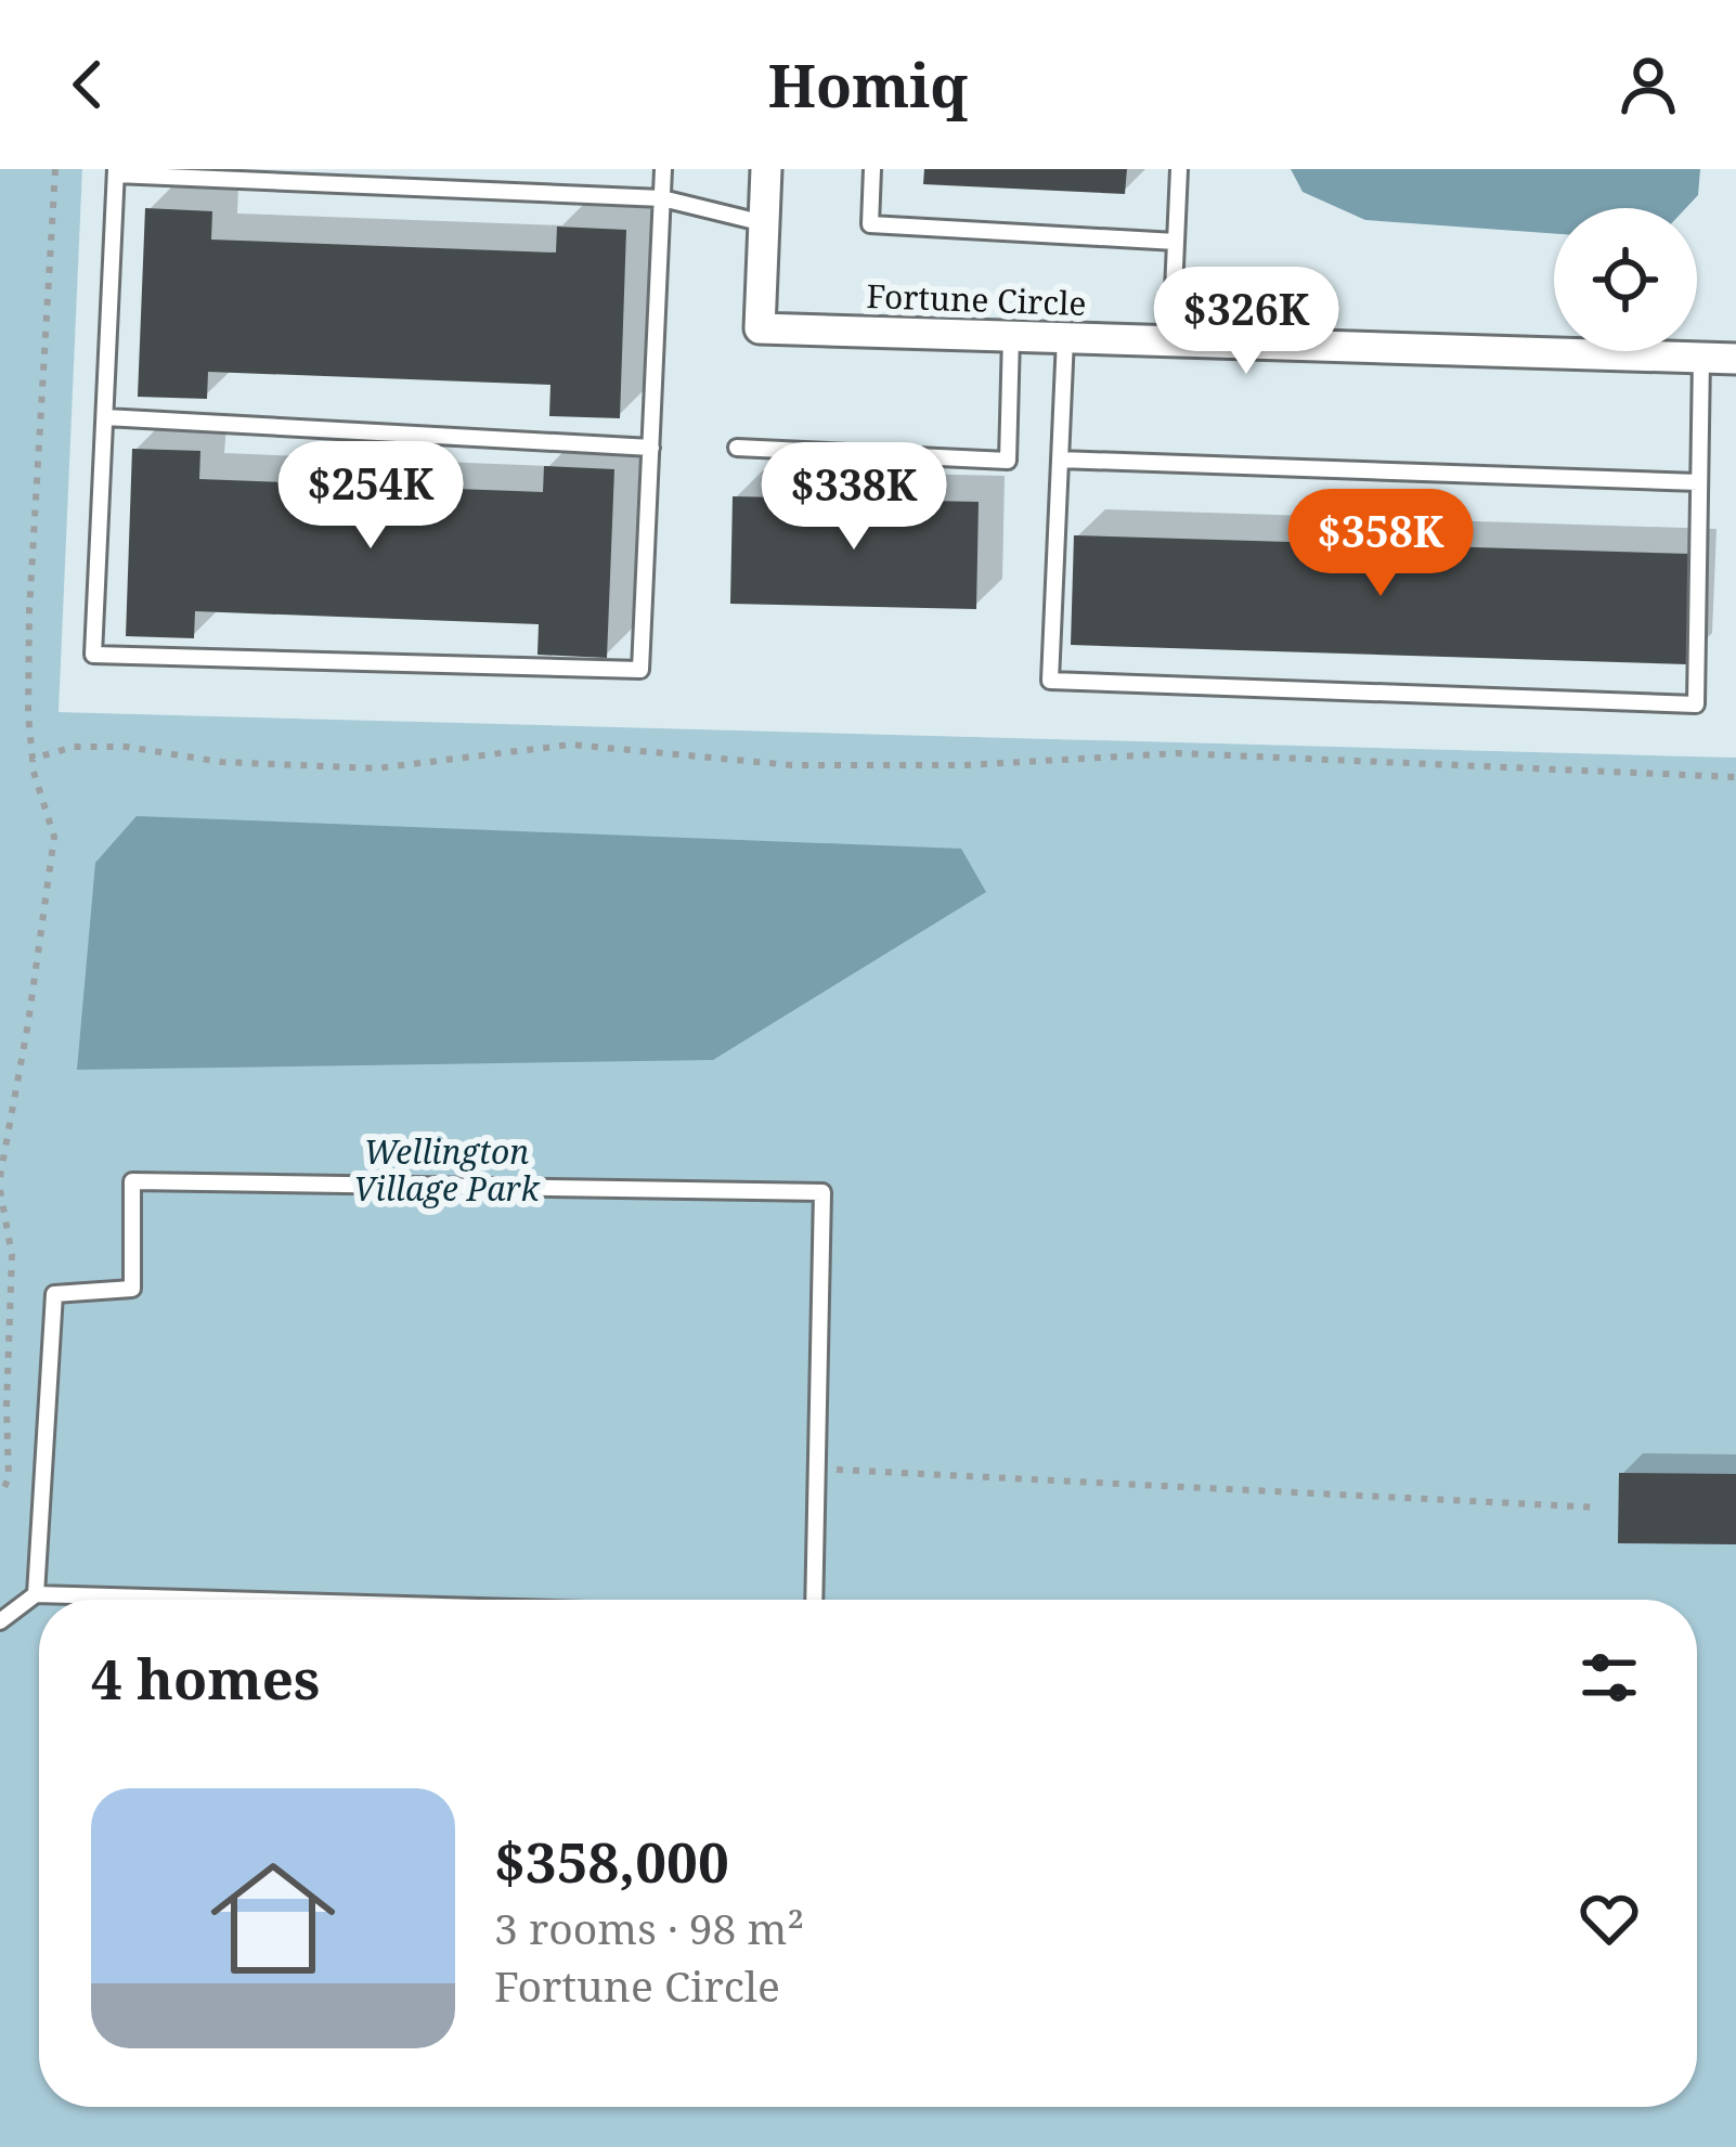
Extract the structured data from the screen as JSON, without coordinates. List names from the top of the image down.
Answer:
{
  "streets": {
    "street": ["Fortune Circle"]
  },
  "parks": ["Wellington Village Park"],
  "page": {
    "header": "Homiq",
    "price": [
      "$326K",
      "$254K",
      "$338K",
      "$358K"
    ],
    "heading": "4 homes",
    "list": [
      {
        "name": "$358,000",
        "note": "3 rooms · 98 m² · Fortune Circle"
      }
    ]
  }
}
